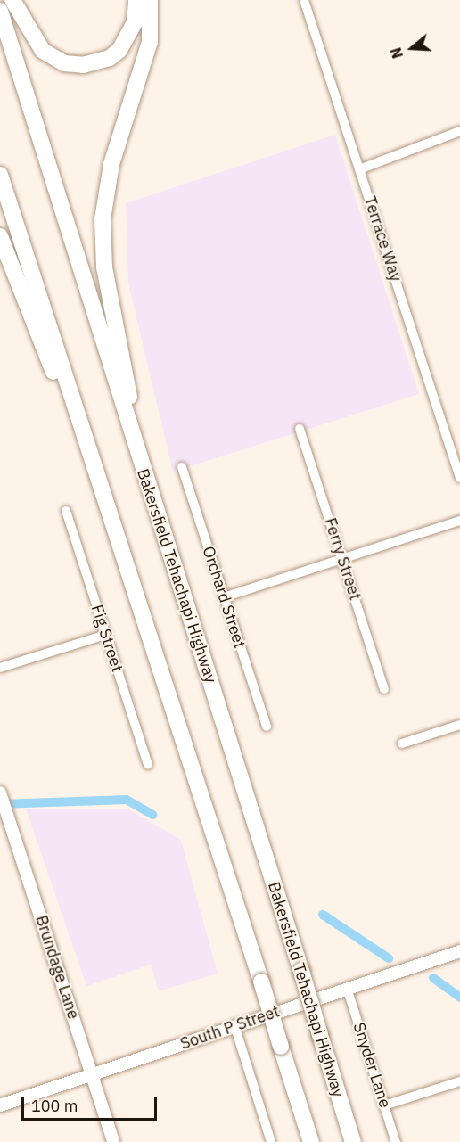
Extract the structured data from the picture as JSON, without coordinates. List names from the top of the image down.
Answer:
{
  "streets": {
    "highway": ["Bakersfield Tehachapi Highway"],
    "street": [
      "Terrace Way",
      "Ferry Street",
      "Orchard Street",
      "Fig Street",
      "Brundage Lane",
      "South P Street",
      "Snyder Lane"
    ]
  },
  "crossings": [
    ["Brundage Lane", "South P Street"],
    ["South P Street", "Snyder Lane"]
  ],
  "scale_bar": "100 m",
  "north": "left"
}
